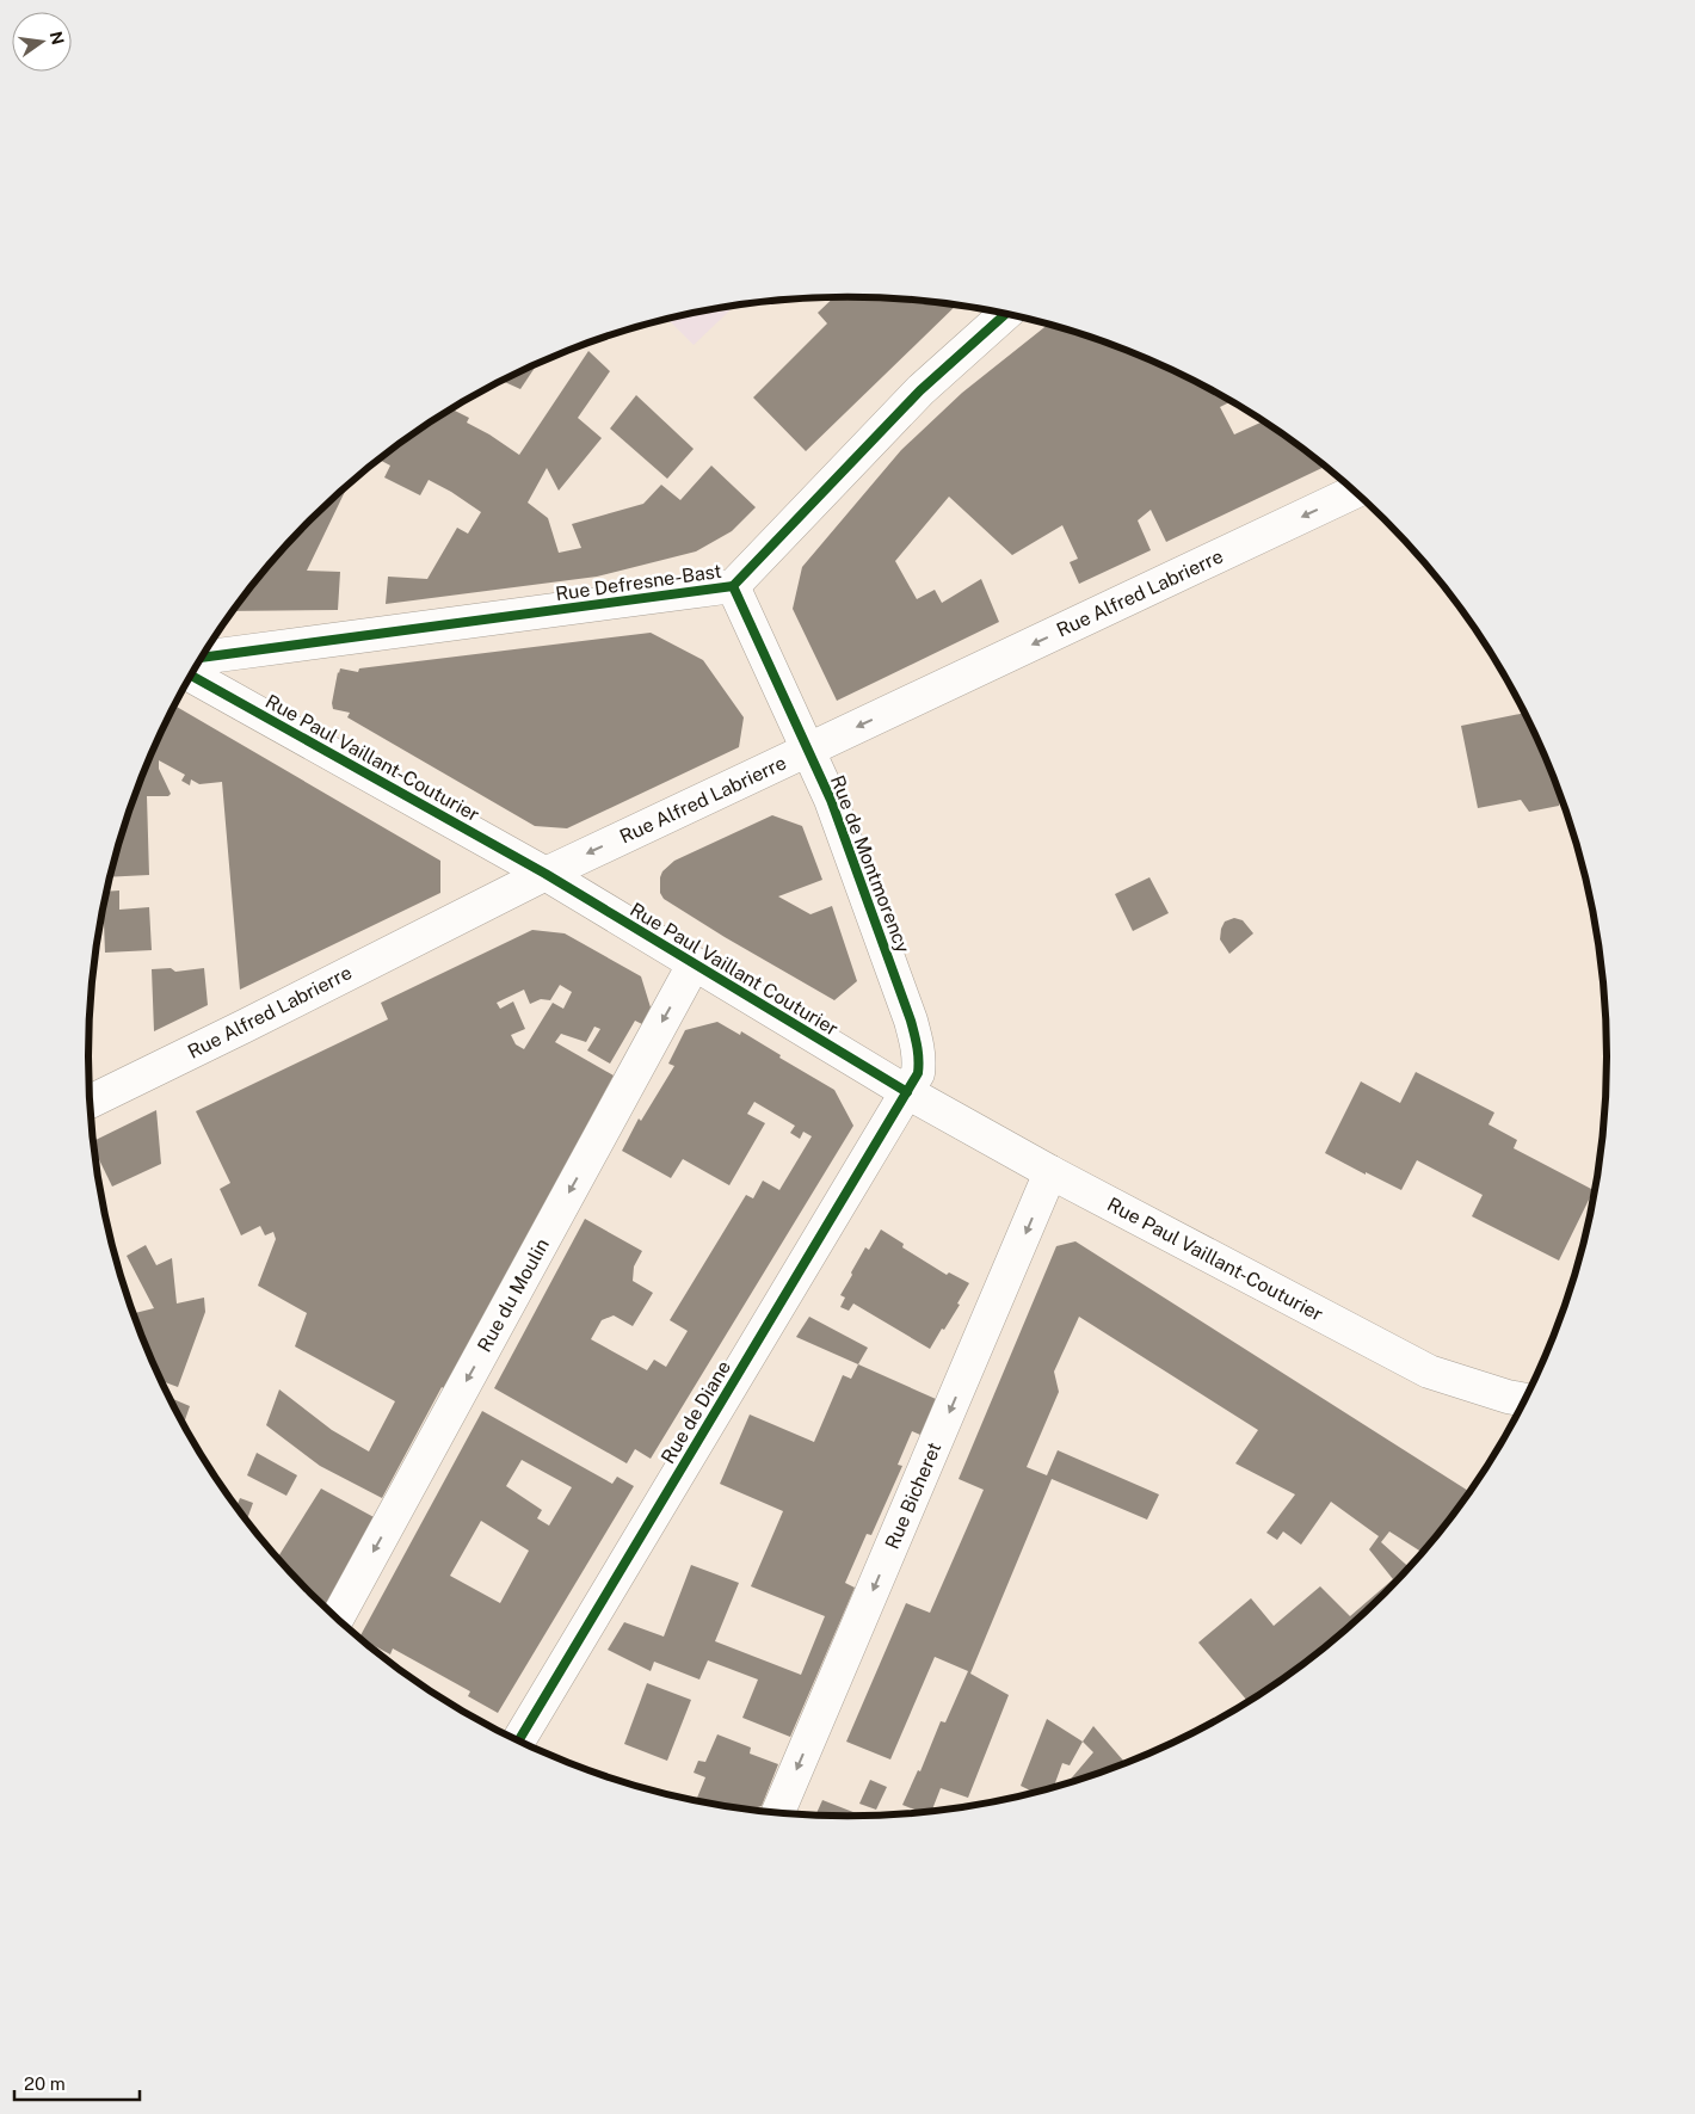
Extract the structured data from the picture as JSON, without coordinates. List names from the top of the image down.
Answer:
{
  "streets": {
    "street": [
      "Rue Defresne-Bast",
      "Rue Alfred Labrierre",
      "Rue Paul Vaillant-Couturier",
      "Rue de Montmorency",
      "Rue Paul Vaillant Couturier",
      "Rue du Moulin",
      "Rue de Diane",
      "Rue Bicheret"
    ]
  },
  "crossings": [
    ["Rue Defresne-Bast", "Rue de Montmorency"],
    ["Rue Alfred Labrierre", "Rue Paul Vaillant-Couturier"],
    ["Rue Alfred Labrierre", "Rue de Montmorency"],
    ["Rue Alfred Labrierre", "Rue Paul Vaillant Couturier"],
    ["Rue Paul Vaillant-Couturier", "Rue de Montmorency"],
    ["Rue Paul Vaillant-Couturier", "Rue Paul Vaillant Couturier"],
    ["Rue Paul Vaillant-Couturier", "Rue de Diane"],
    ["Rue Paul Vaillant-Couturier", "Rue Bicheret"],
    ["Rue de Montmorency", "Rue Paul Vaillant Couturier"],
    ["Rue de Montmorency", "Rue de Diane"],
    ["Rue Paul Vaillant Couturier", "Rue du Moulin"],
    ["Rue Paul Vaillant Couturier", "Rue de Diane"]
  ],
  "one_way": ["Rue Alfred Labrierre", "Rue du Moulin", "Rue Bicheret"],
  "scale_bar": "20 m",
  "north": "right"
}
